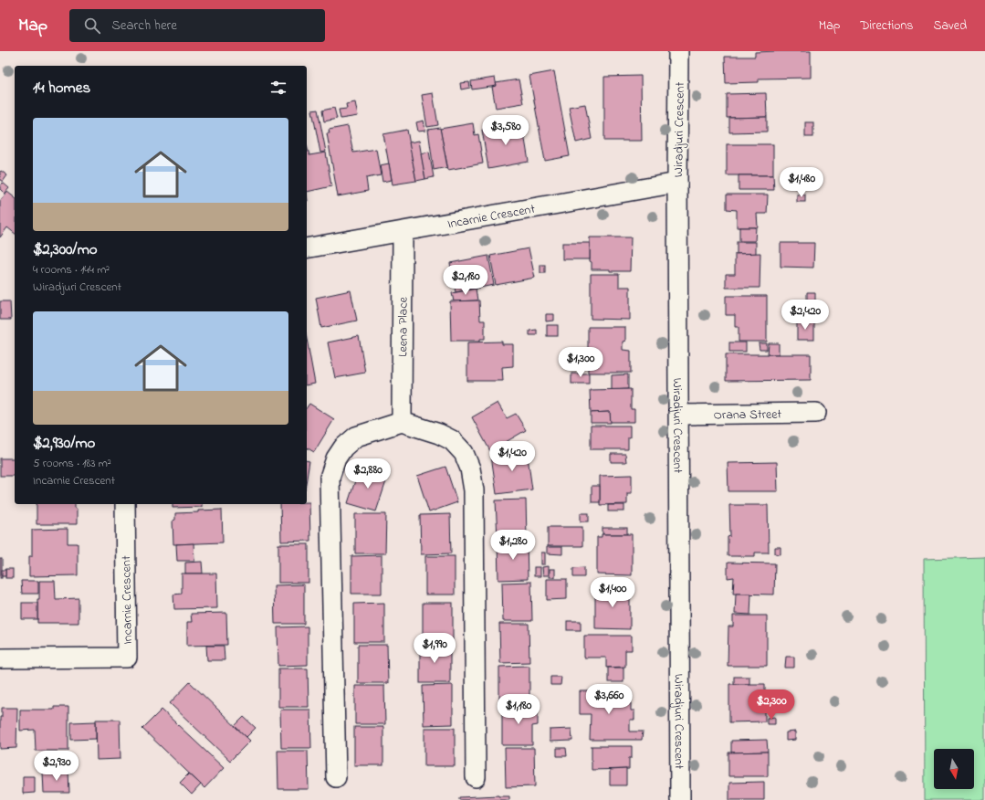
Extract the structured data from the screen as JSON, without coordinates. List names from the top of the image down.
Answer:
{
  "streets": {
    "street": [
      "Wiradjuri Crescent",
      "Incarnie Crescent",
      "Leena Place",
      "Orana Street"
    ]
  },
  "crossings": [
    ["Wiradjuri Crescent", "Incarnie Crescent"],
    ["Wiradjuri Crescent", "Orana Street"],
    ["Incarnie Crescent", "Leena Place"]
  ],
  "north": "bottom",
  "page": {
    "header": "Map",
    "search": "Search here",
    "nav": ["Map", "Directions", "Saved"],
    "heading": "14 homes",
    "list": [
      {
        "name": "$2,300/mo",
        "note": "4 rooms · 144 m² · Wiradjuri Crescent"
      },
      {
        "name": "$2,930/mo",
        "note": "5 rooms · 183 m² · Incarnie Crescent"
      }
    ],
    "price": [
      "$3,580",
      "$1,480",
      "$2,180",
      "$2,420",
      "$1,300",
      "$1,420",
      "$2,880",
      "$1,280",
      "$1,400",
      "$1,990",
      "$3,660",
      "$2,300",
      "$1,180",
      "$2,930"
    ]
  }
}
